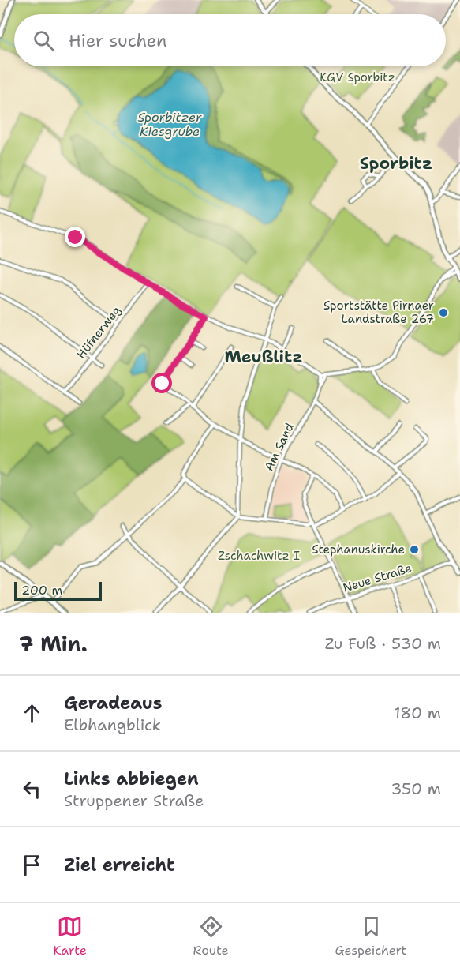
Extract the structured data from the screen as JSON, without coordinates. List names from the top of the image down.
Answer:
{
  "streets": {
    "street": ["Hüfnerweg", "Am Sand", "Neue Straße"]
  },
  "districts": ["Sporbitz", "Meußlitz"],
  "water": ["Sporbitzer Kiesgrube"],
  "parks": ["KGV Sporbitz", "Zschachwitz I"],
  "places": ["Sportstätte Pirnaer Landstraße 267", "Stephanuskirche"],
  "scale_bar": "200 m",
  "page": {
    "search": "Hier suchen",
    "scale": "200 m",
    "heading": ["7 Min.", "Zu Fuß · 530 m"],
    "list": [
      ["Geradeaus", "Elbhangblick", "180 m"],
      ["Links abbiegen", "Struppener Straße", "350 m"],
      "Ziel erreicht"
    ],
    "nav": ["Karte", "Route", "Gespeichert"]
  }
}
